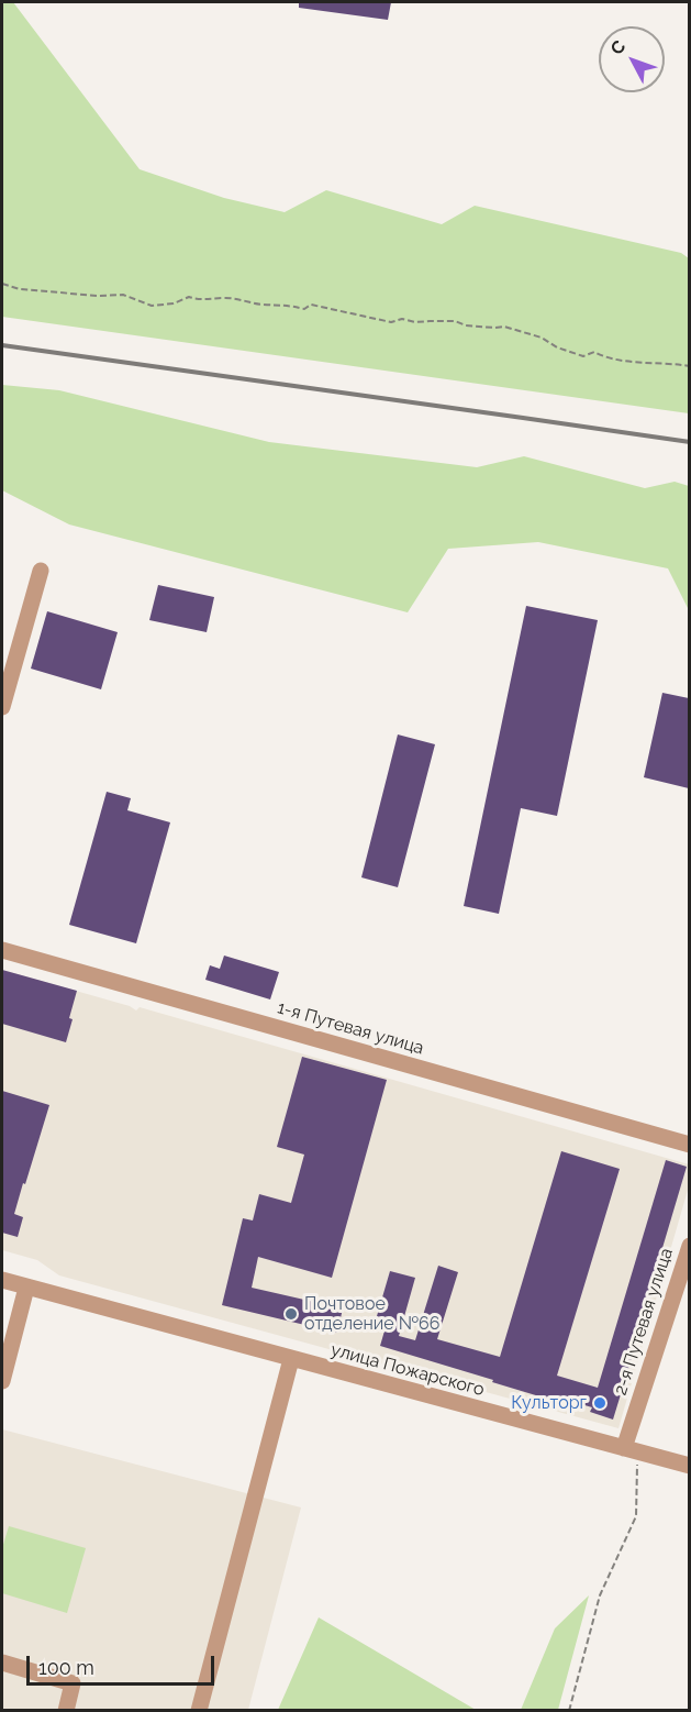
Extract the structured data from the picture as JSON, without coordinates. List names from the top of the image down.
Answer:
{
  "streets": {
    "street": ["1-я Путевая улица", "2-я Путевая улица", "улица Пожарского"]
  },
  "crossings": [
    ["2-я Путевая улица", "улица Пожарского"]
  ],
  "places": ["Почтовое отделение №66", "Культорг"],
  "scale_bar": "100 m",
  "north": "top left"
}
